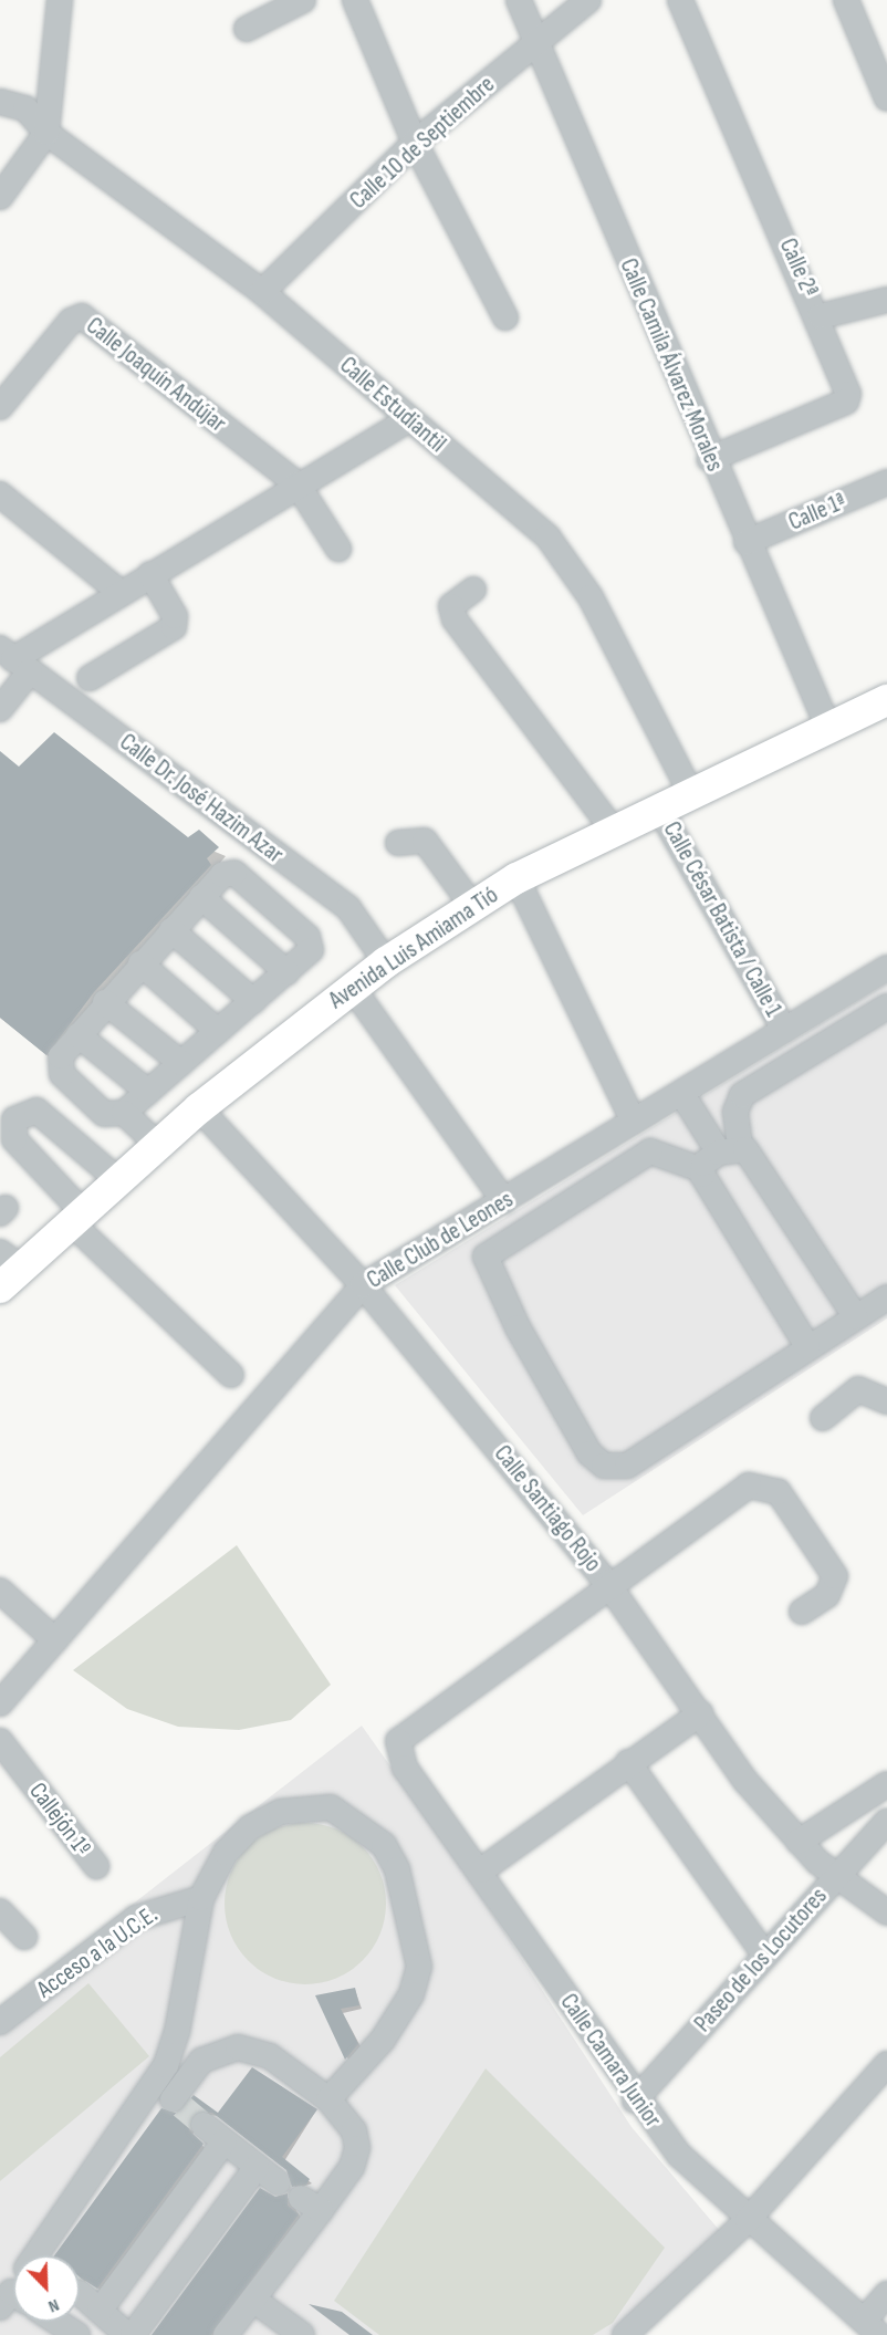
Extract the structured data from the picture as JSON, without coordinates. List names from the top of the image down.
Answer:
{
  "streets": {
    "main road": ["Avenida Luis Amiama Tió"],
    "street": [
      "Calle 10 de Septiembre",
      "Calle 2ª",
      "Calle Camila Álvarez Morales",
      "Calle Joaquín Andújar",
      "Calle Estudiantil",
      "Calle 1ª",
      "Calle Dr. José Hazim Azar",
      "Calle César Batista / Calle 1",
      "Calle Club de Leones",
      "Calle Santiago Rojo",
      "Callejón 1º",
      "Acceso a la U.C.E.",
      "Paseo de los Locutores",
      "Calle Camara Junior"
    ]
  },
  "crossings": [
    ["Calle 10 de Septiembre", "Calle Camila Álvarez Morales"],
    ["Calle 10 de Septiembre", "Calle Estudiantil"],
    ["Calle 2ª", "Calle Camila Álvarez Morales"],
    ["Calle Camila Álvarez Morales", "Calle 1ª"],
    ["Calle Camila Álvarez Morales", "Avenida Luis Amiama Tió"],
    ["Calle Estudiantil", "Avenida Luis Amiama Tió"],
    ["Calle Dr. José Hazim Azar", "Avenida Luis Amiama Tió"],
    ["Calle César Batista / Calle 1", "Avenida Luis Amiama Tió"],
    ["Calle César Batista / Calle 1", "Calle Club de Leones"],
    ["Avenida Luis Amiama Tió", "Calle Santiago Rojo"],
    ["Calle Club de Leones", "Calle Santiago Rojo"],
    ["Calle Santiago Rojo", "Paseo de los Locutores"],
    ["Calle Santiago Rojo", "Calle Camara Junior"],
    ["Paseo de los Locutores", "Calle Camara Junior"]
  ],
  "north": "bottom right"
}
